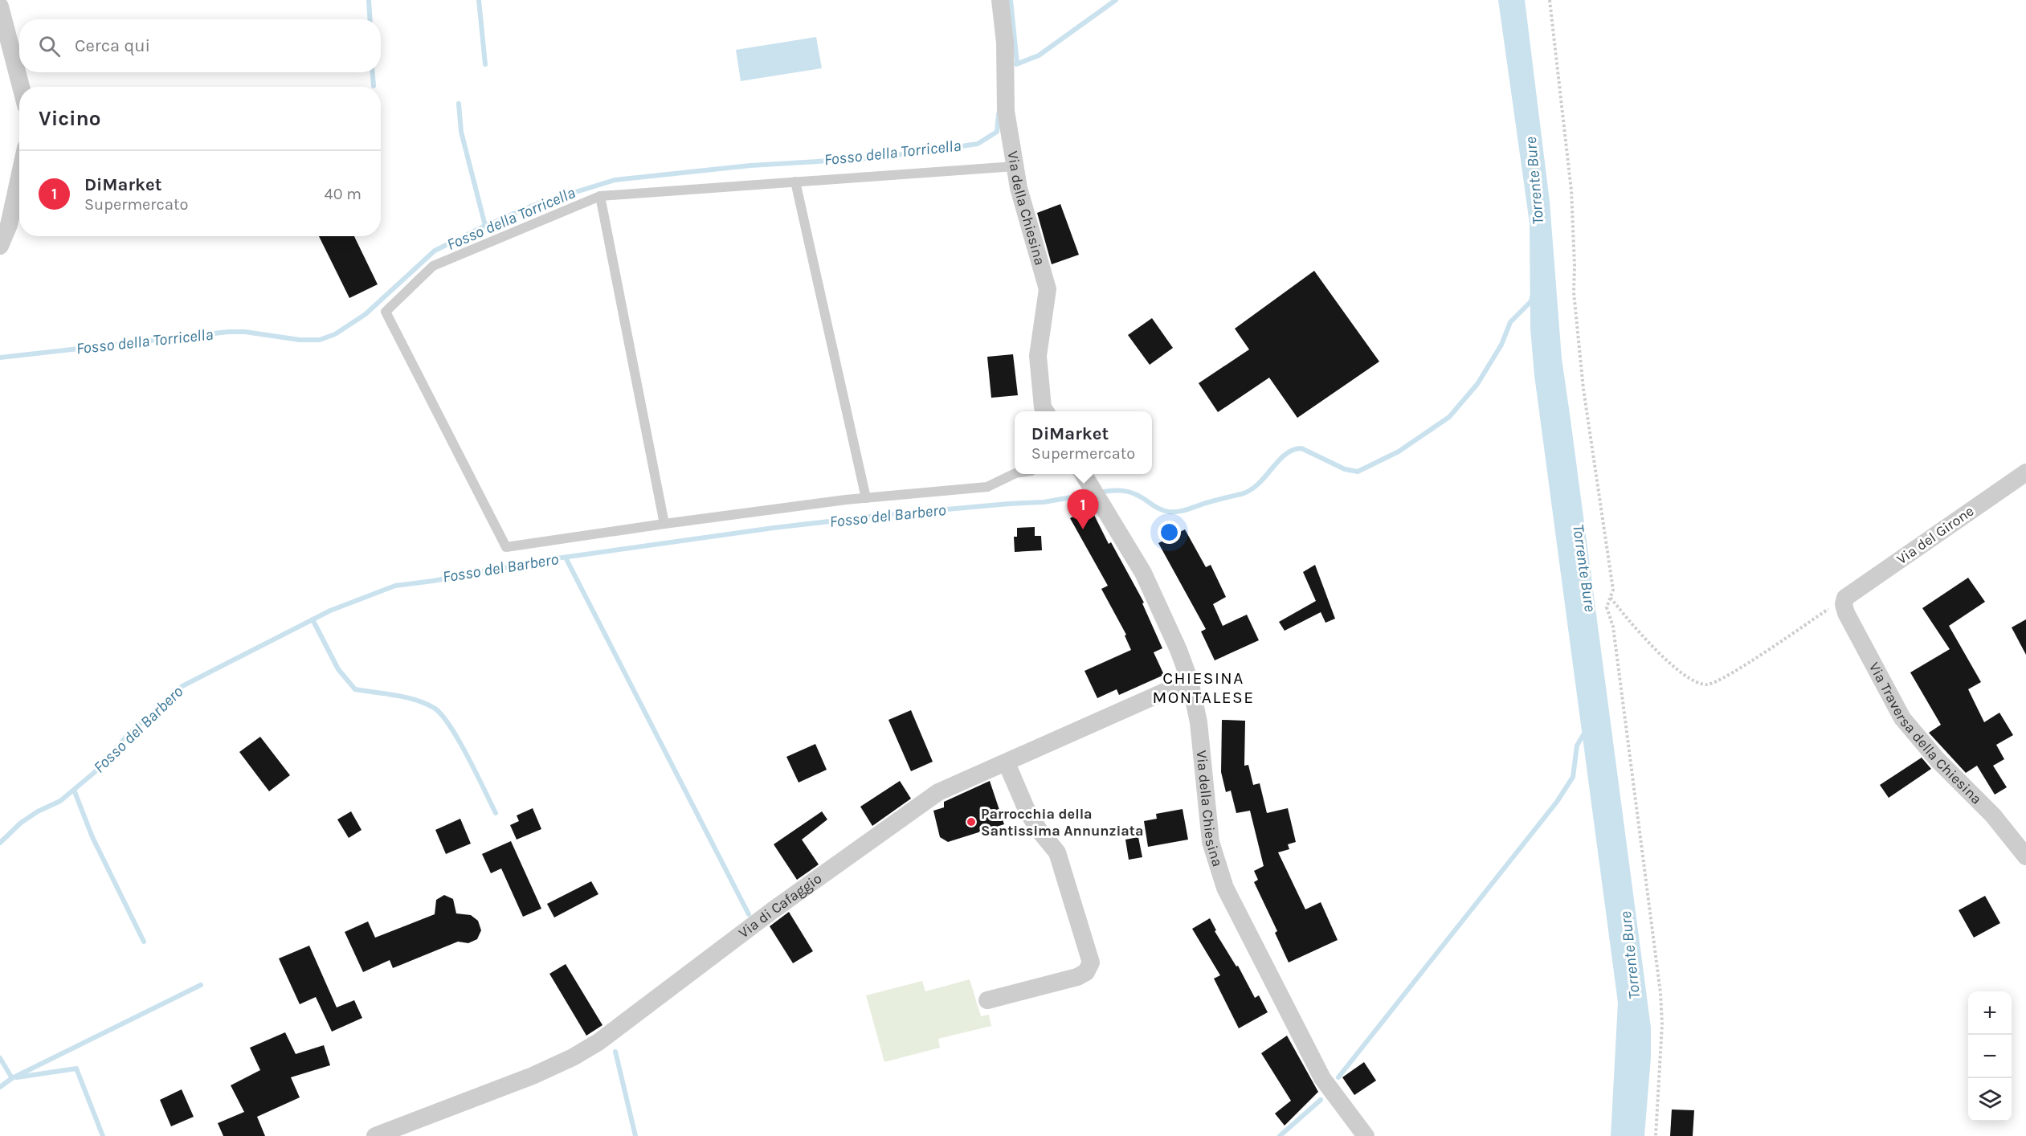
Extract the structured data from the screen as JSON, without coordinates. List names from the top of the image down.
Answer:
{
  "streets": {
    "street": [
      "Via della Chiesina",
      "Via del Girone",
      "Via Traversa della Chiesina",
      "Via di Cafaggio"
    ]
  },
  "crossings": [
    ["Via della Chiesina", "Via di Cafaggio"],
    ["Via del Girone", "Via Traversa della Chiesina"]
  ],
  "districts": ["CHIESINA MONTALESE"],
  "water": ["Fosso della Torricella", "Torrente Bure", "Fosso del Barbero"],
  "places": ["Parrocchia della Santissima Annunziata"],
  "page": {
    "search": "Cerca qui",
    "heading": "Vicino",
    "list": [
      {
        "mark": "1",
        "name": "DiMarket",
        "note": "Supermercato",
        "value": "40 m"
      }
    ],
    "popup": ["DiMarket", "Supermercato"],
    "pins": "1",
    "map_buttons": ["+", "−"]
  }
}
